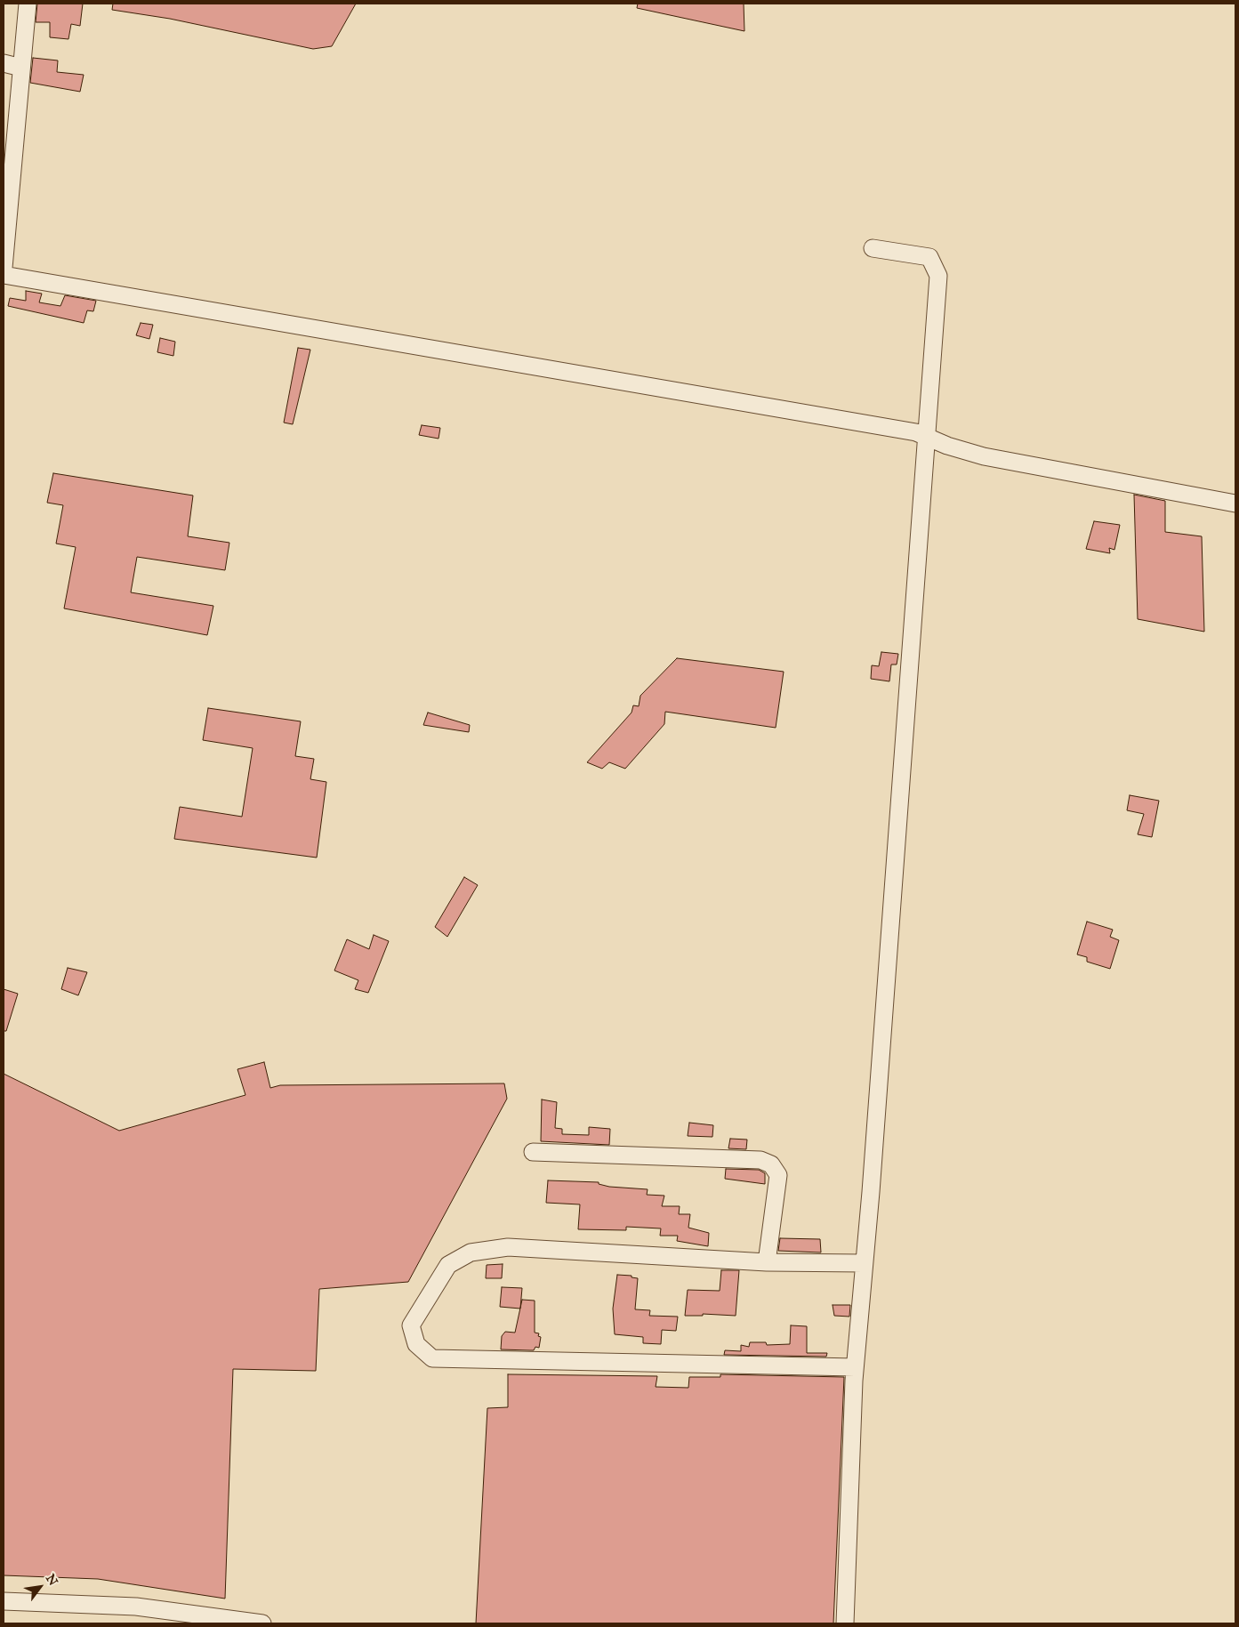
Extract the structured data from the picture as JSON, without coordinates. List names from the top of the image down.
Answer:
{
  "north": "top right"
}
